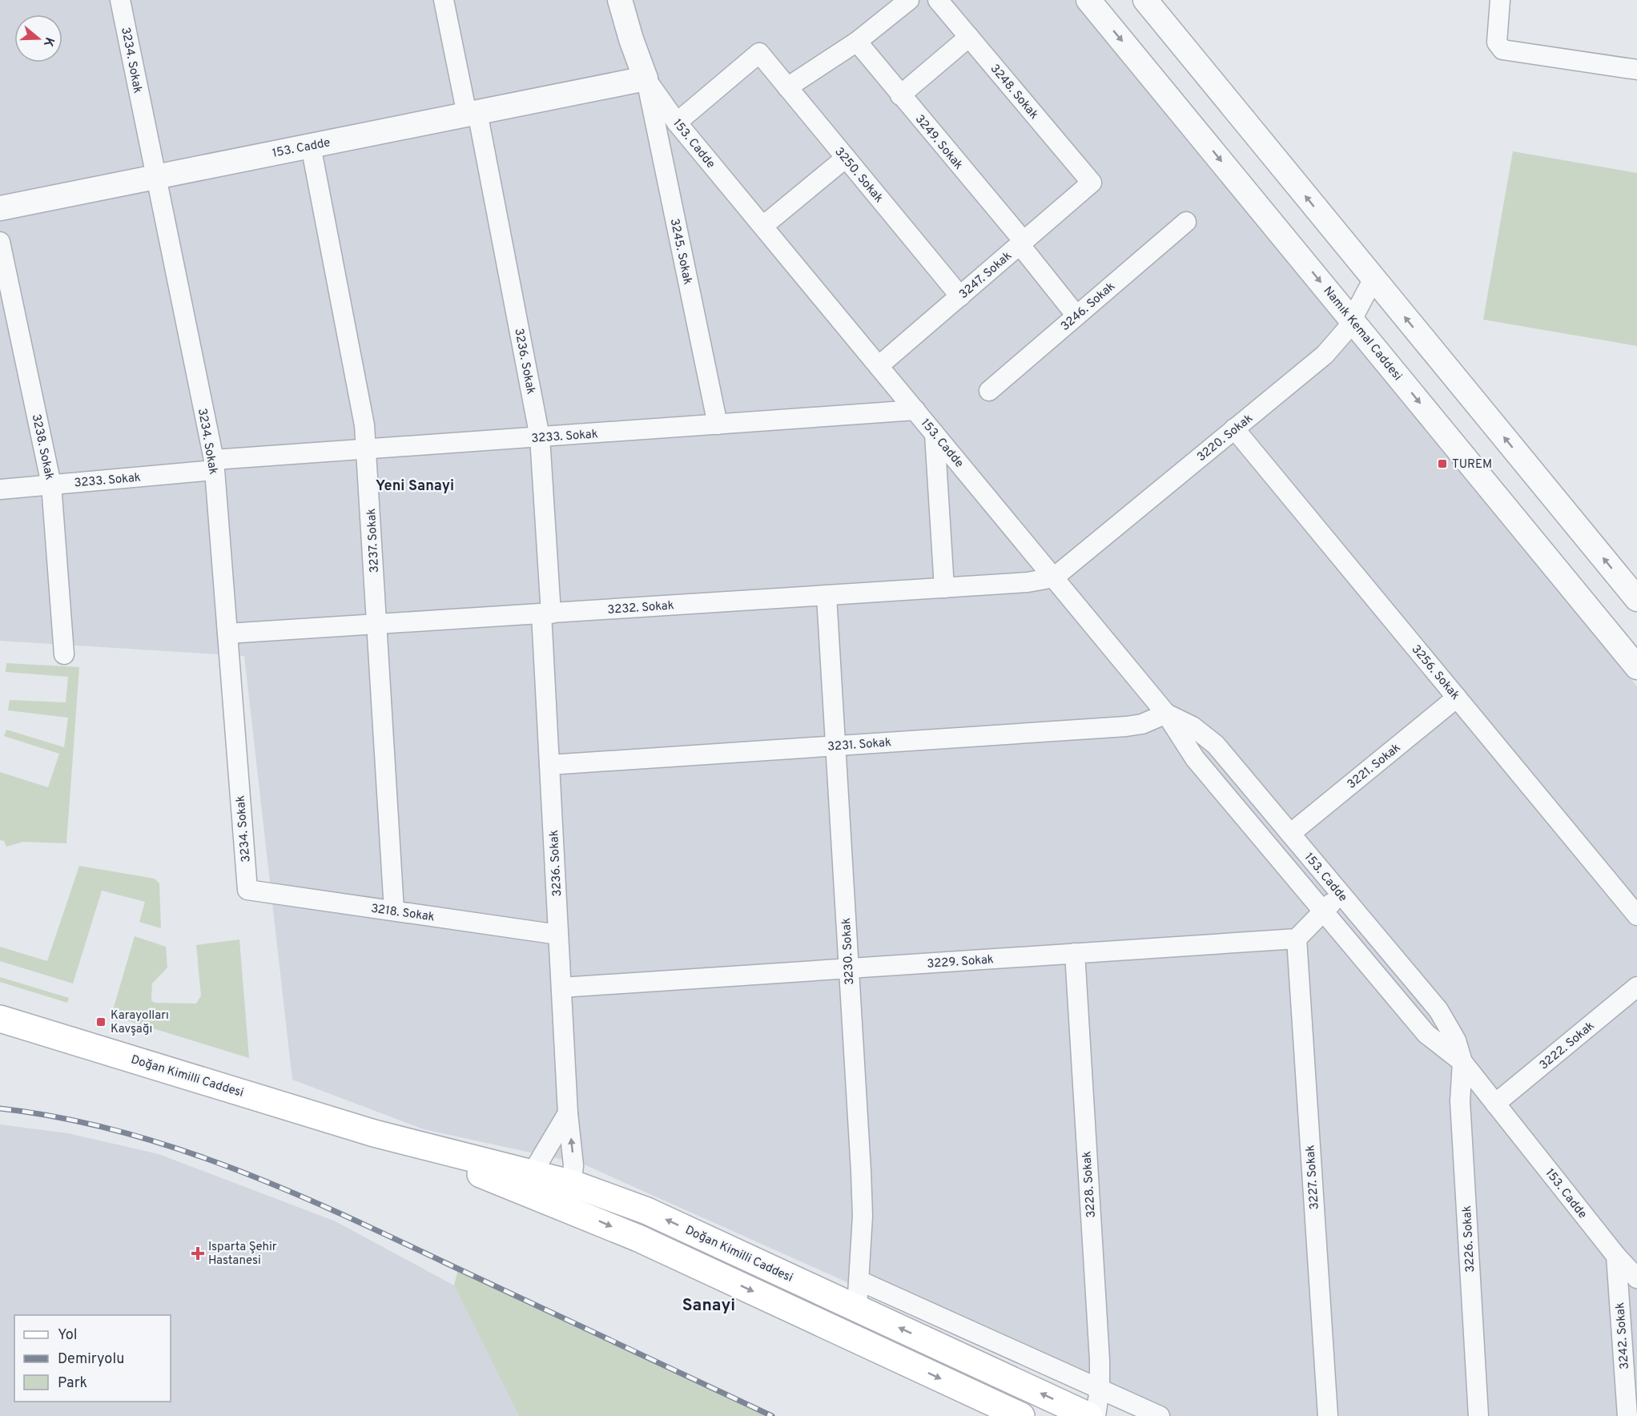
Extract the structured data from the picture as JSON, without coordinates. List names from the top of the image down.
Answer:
{
  "streets": {
    "main road": ["Doğan Kimilli Caddesi"],
    "street": [
      "3234. Sokak",
      "3248. Sokak",
      "3249. Sokak",
      "153. Cadde",
      "3250. Sokak",
      "3245. Sokak",
      "3247. Sokak",
      "3246. Sokak",
      "Namık Kemal Caddesi",
      "3236. Sokak",
      "3233. Sokak",
      "3220. Sokak",
      "3238. Sokak",
      "3237. Sokak",
      "3232. Sokak",
      "3256. Sokak",
      "3231. Sokak",
      "3221. Sokak",
      "3218. Sokak",
      "3230. Sokak",
      "3229. Sokak",
      "3222. Sokak",
      "3227. Sokak",
      "3228. Sokak",
      "3226. Sokak",
      "3242. Sokak"
    ]
  },
  "crossings": [
    ["3234. Sokak", "153. Cadde"],
    ["3234. Sokak", "3233. Sokak"],
    ["3234. Sokak", "3232. Sokak"],
    ["3234. Sokak", "3218. Sokak"],
    ["3248. Sokak", "3247. Sokak"],
    ["3249. Sokak", "3247. Sokak"],
    ["3249. Sokak", "3246. Sokak"],
    ["153. Cadde", "3250. Sokak"],
    ["153. Cadde", "3245. Sokak"],
    ["153. Cadde", "3247. Sokak"],
    ["153. Cadde", "3236. Sokak"],
    ["153. Cadde", "3233. Sokak"],
    ["153. Cadde", "3220. Sokak"],
    ["153. Cadde", "3237. Sokak"],
    ["153. Cadde", "3232. Sokak"],
    ["153. Cadde", "3231. Sokak"],
    ["153. Cadde", "3221. Sokak"],
    ["153. Cadde", "3222. Sokak"],
    ["153. Cadde", "3226. Sokak"],
    ["153. Cadde", "3242. Sokak"],
    ["3250. Sokak", "3247. Sokak"],
    ["3245. Sokak", "3233. Sokak"],
    ["Namık Kemal Caddesi", "3220. Sokak"],
    ["3236. Sokak", "3233. Sokak"],
    ["3236. Sokak", "3232. Sokak"],
    ["3236. Sokak", "3231. Sokak"],
    ["3236. Sokak", "3218. Sokak"],
    ["3236. Sokak", "3229. Sokak"],
    ["3236. Sokak", "Doğan Kimilli Caddesi"],
    ["3233. Sokak", "3238. Sokak"],
    ["3233. Sokak", "3237. Sokak"],
    ["3220. Sokak", "3232. Sokak"],
    ["3220. Sokak", "3256. Sokak"],
    ["3237. Sokak", "3232. Sokak"],
    ["3237. Sokak", "3218. Sokak"],
    ["3232. Sokak", "3230. Sokak"],
    ["3256. Sokak", "3221. Sokak"],
    ["3231. Sokak", "3230. Sokak"],
    ["3230. Sokak", "3229. Sokak"],
    ["3230. Sokak", "Doğan Kimilli Caddesi"],
    ["3229. Sokak", "3227. Sokak"],
    ["3229. Sokak", "3228. Sokak"]
  ],
  "districts": ["Yeni Sanayi", "Sanayi"],
  "places": {
    "transit": ["TUREM", "Karayolları Kavşağı"],
    "health": ["Isparta Şehir Hastanesi"]
  },
  "legend": ["Yol", "Demiryolu", "Park"],
  "north": "right"
}
